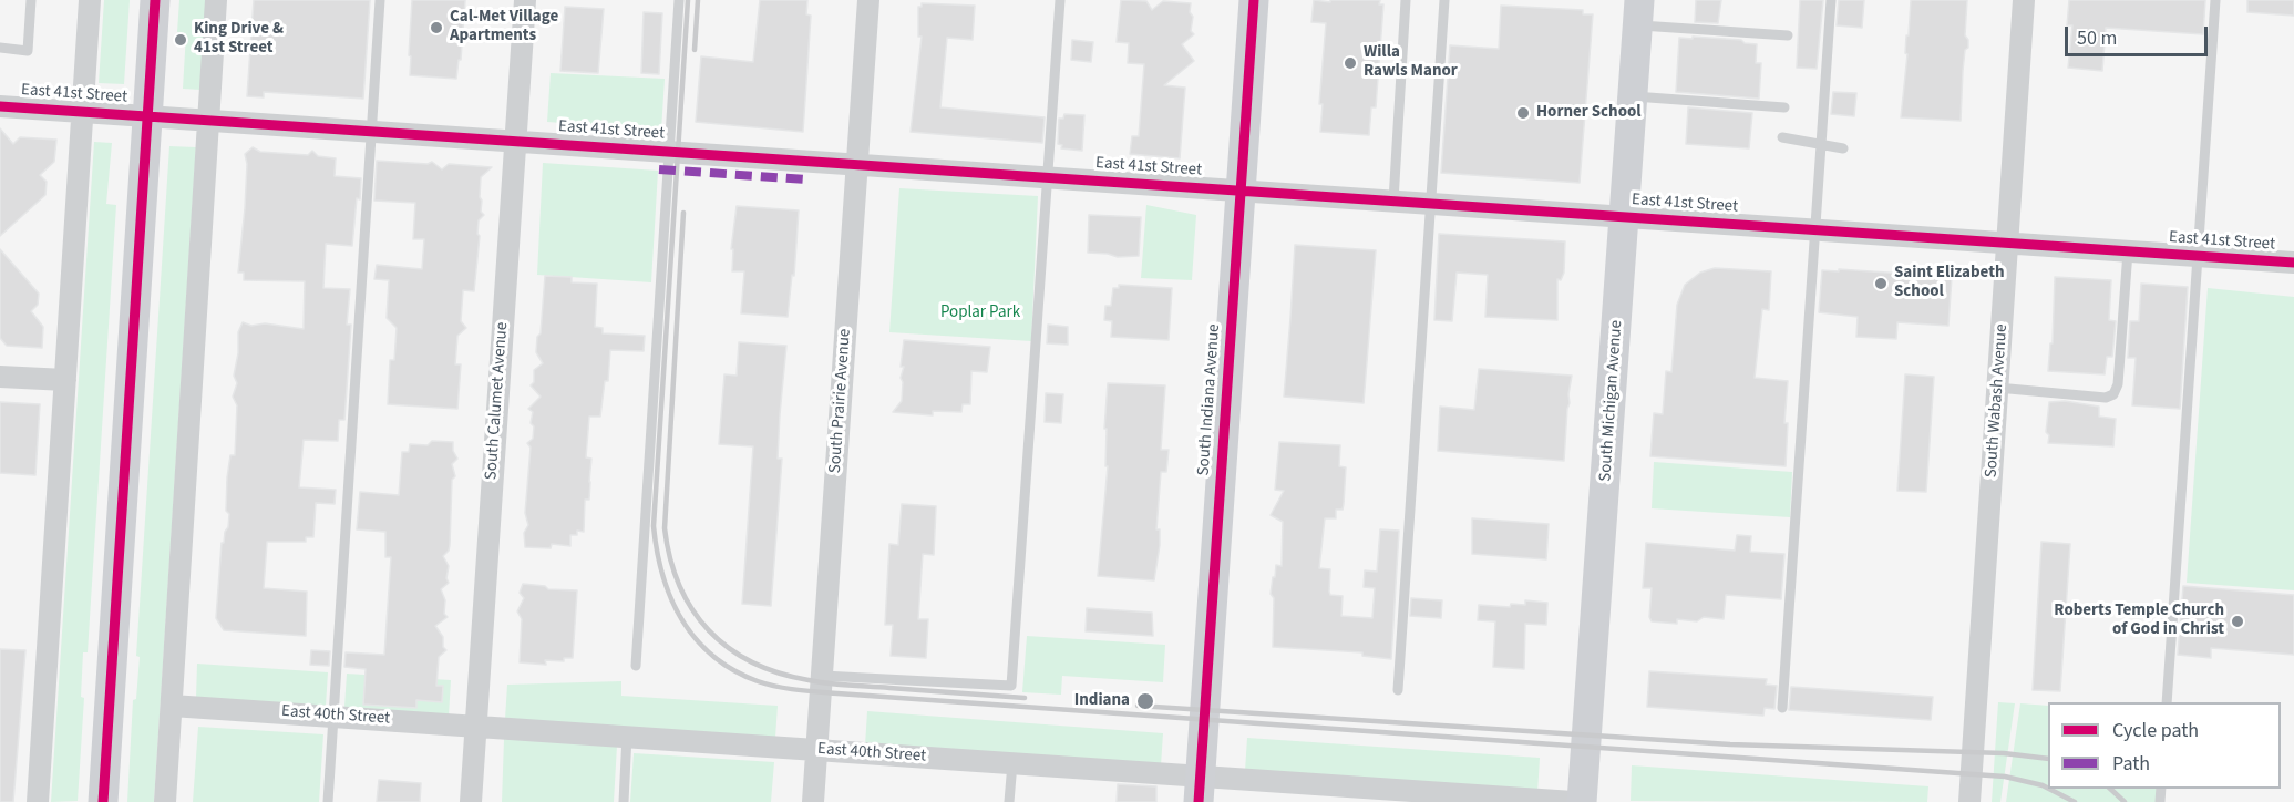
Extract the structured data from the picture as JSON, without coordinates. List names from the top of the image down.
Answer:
{
  "streets": {
    "street": [
      "East 41st Street",
      "South Indiana Avenue",
      "South Calumet Avenue",
      "South Prairie Avenue",
      "South Michigan Avenue",
      "South Wabash Avenue",
      "East 40th Street"
    ]
  },
  "crossings": [
    ["East 41st Street", "South Indiana Avenue"],
    ["East 41st Street", "South Calumet Avenue"],
    ["East 41st Street", "South Prairie Avenue"],
    ["East 41st Street", "South Michigan Avenue"],
    ["East 41st Street", "South Wabash Avenue"],
    ["South Indiana Avenue", "East 40th Street"],
    ["South Calumet Avenue", "East 40th Street"],
    ["South Prairie Avenue", "East 40th Street"]
  ],
  "parks": ["Poplar Park"],
  "places": [
    "Cal-Met Village Apartments",
    "King Drive & 41st Street",
    "Willa Rawls Manor",
    "Horner School",
    "Saint Elizabeth School",
    "Roberts Temple Church of God in Christ",
    "Indiana"
  ],
  "legend": ["Cycle path", "Path"],
  "scale_bar": "50 m"
}
